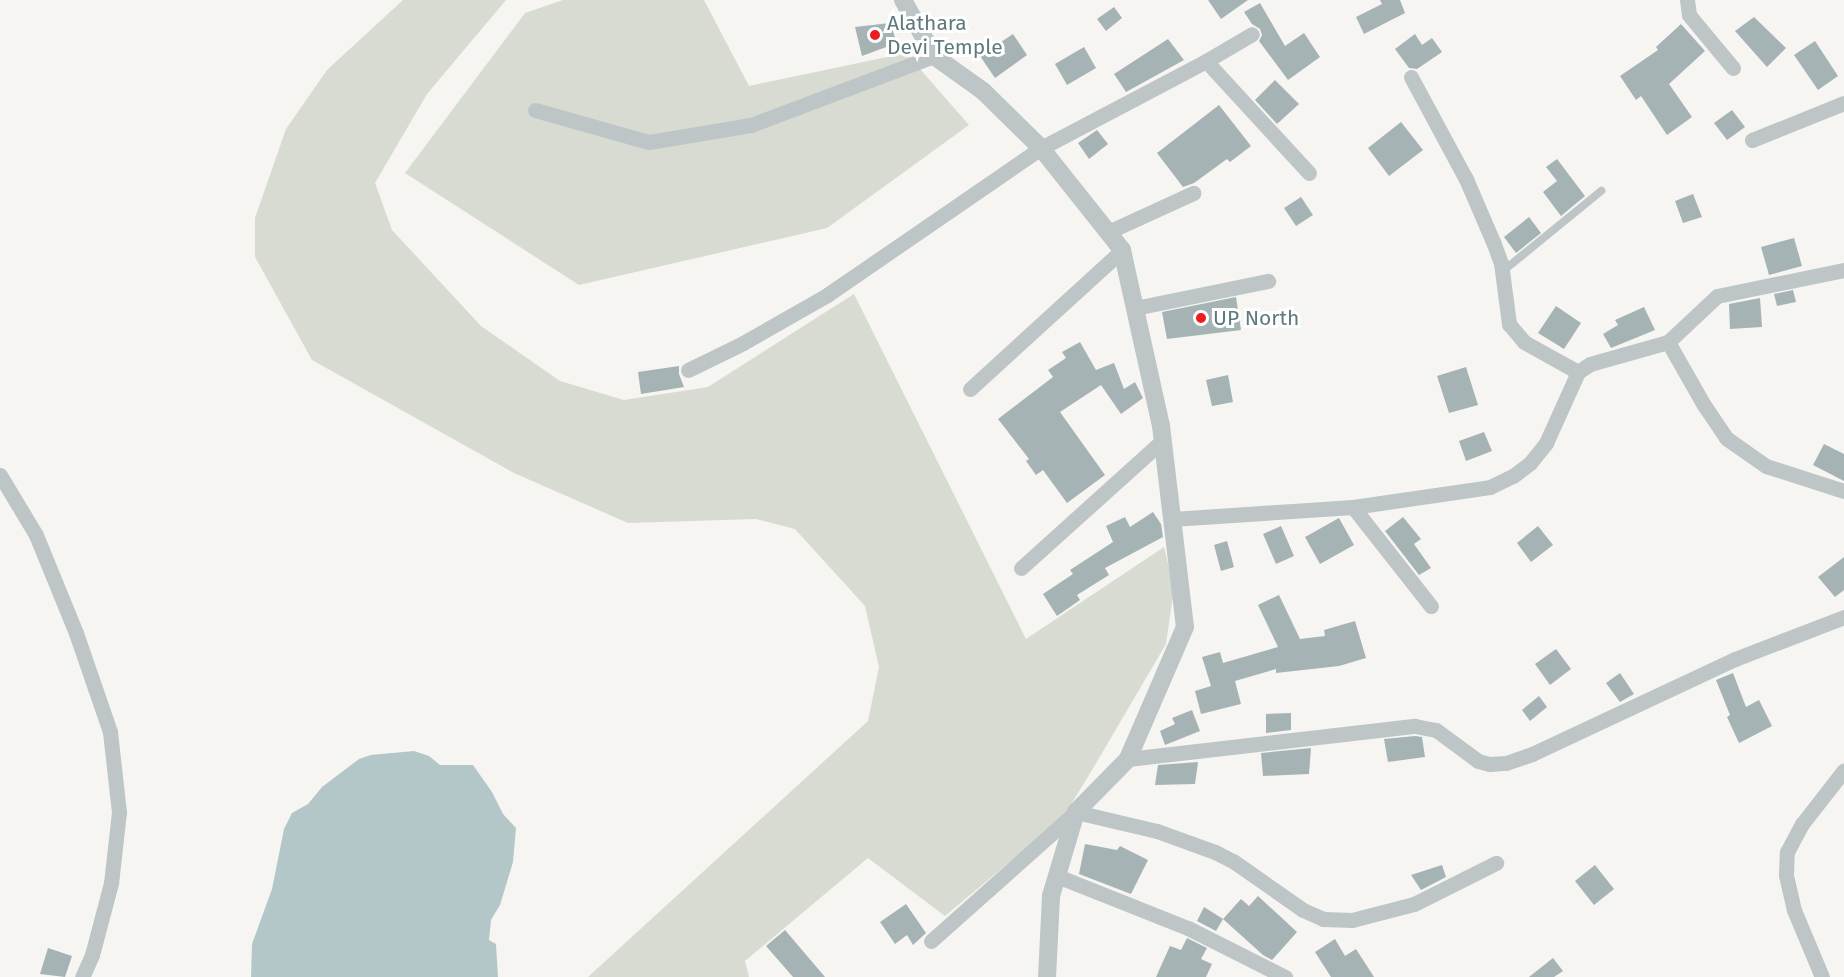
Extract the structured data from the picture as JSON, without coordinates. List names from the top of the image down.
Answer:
{
  "places": ["Alathara Devi Temple", "UP North"]
}
